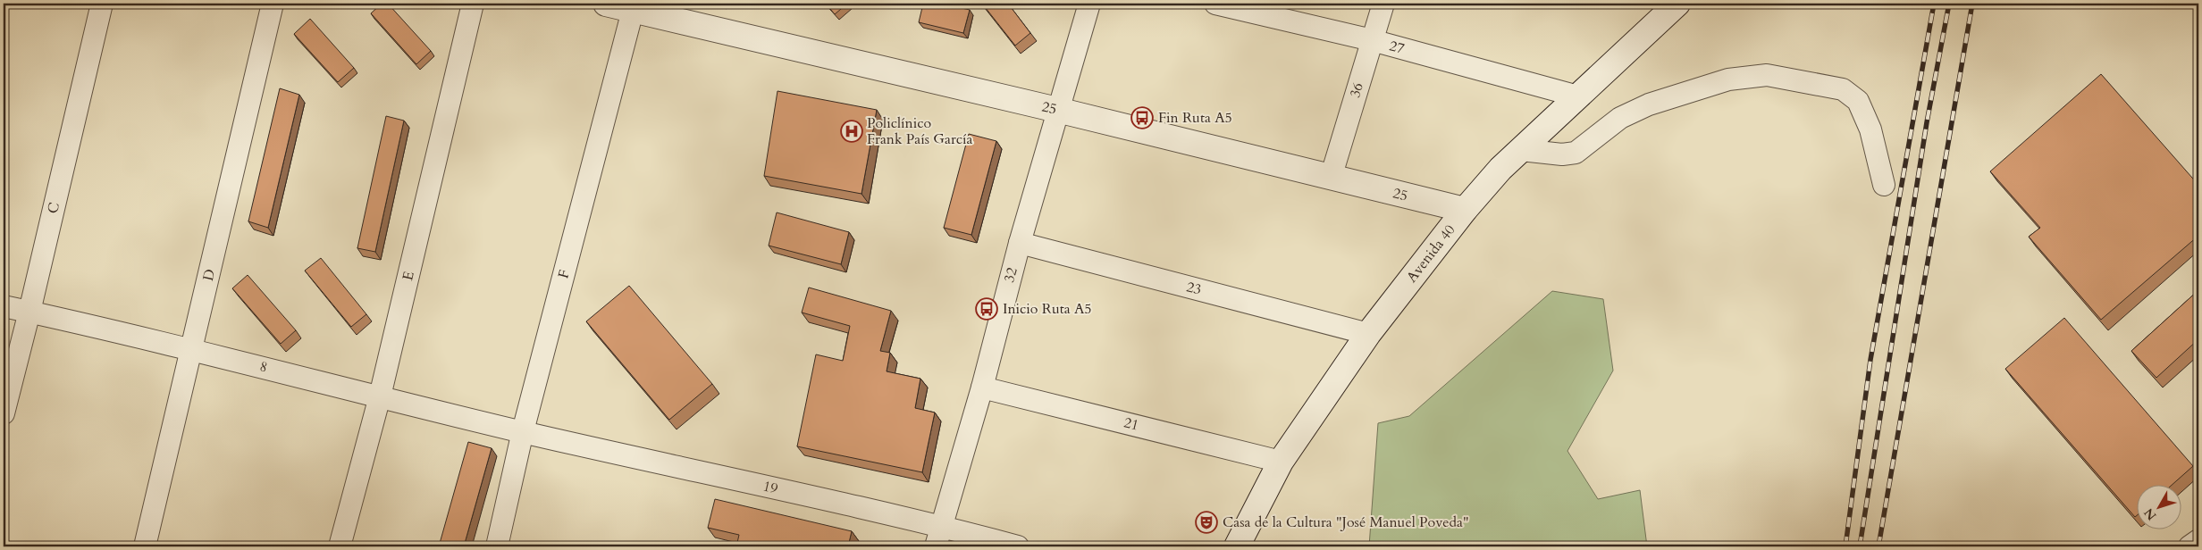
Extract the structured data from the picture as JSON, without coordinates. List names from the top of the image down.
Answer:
{
  "streets": {
    "street": [
      "27",
      "36",
      "25",
      "C",
      "Avenida 40",
      "F",
      "D",
      "32",
      "E",
      "23",
      "8",
      "21",
      "19"
    ]
  },
  "crossings": [
    ["27", "36"],
    ["27", "Avenida 40"],
    ["36", "25"],
    ["25", "Avenida 40"],
    ["25", "F"],
    ["25", "32"],
    ["C", "8"],
    ["Avenida 40", "23"],
    ["Avenida 40", "21"],
    ["F", "8"],
    ["F", "19"],
    ["D", "8"],
    ["32", "23"],
    ["32", "21"],
    ["32", "19"],
    ["E", "8"],
    ["8", "19"]
  ],
  "places": {
    "bus stop": ["Fin Ruta A5", "Inicio Ruta A5"],
    "hospital": ["Policlínico Frank País García"],
    "theatre": ["Casa de la Cultura \"José Manuel Poveda\""]
  },
  "north": "bottom left"
}
